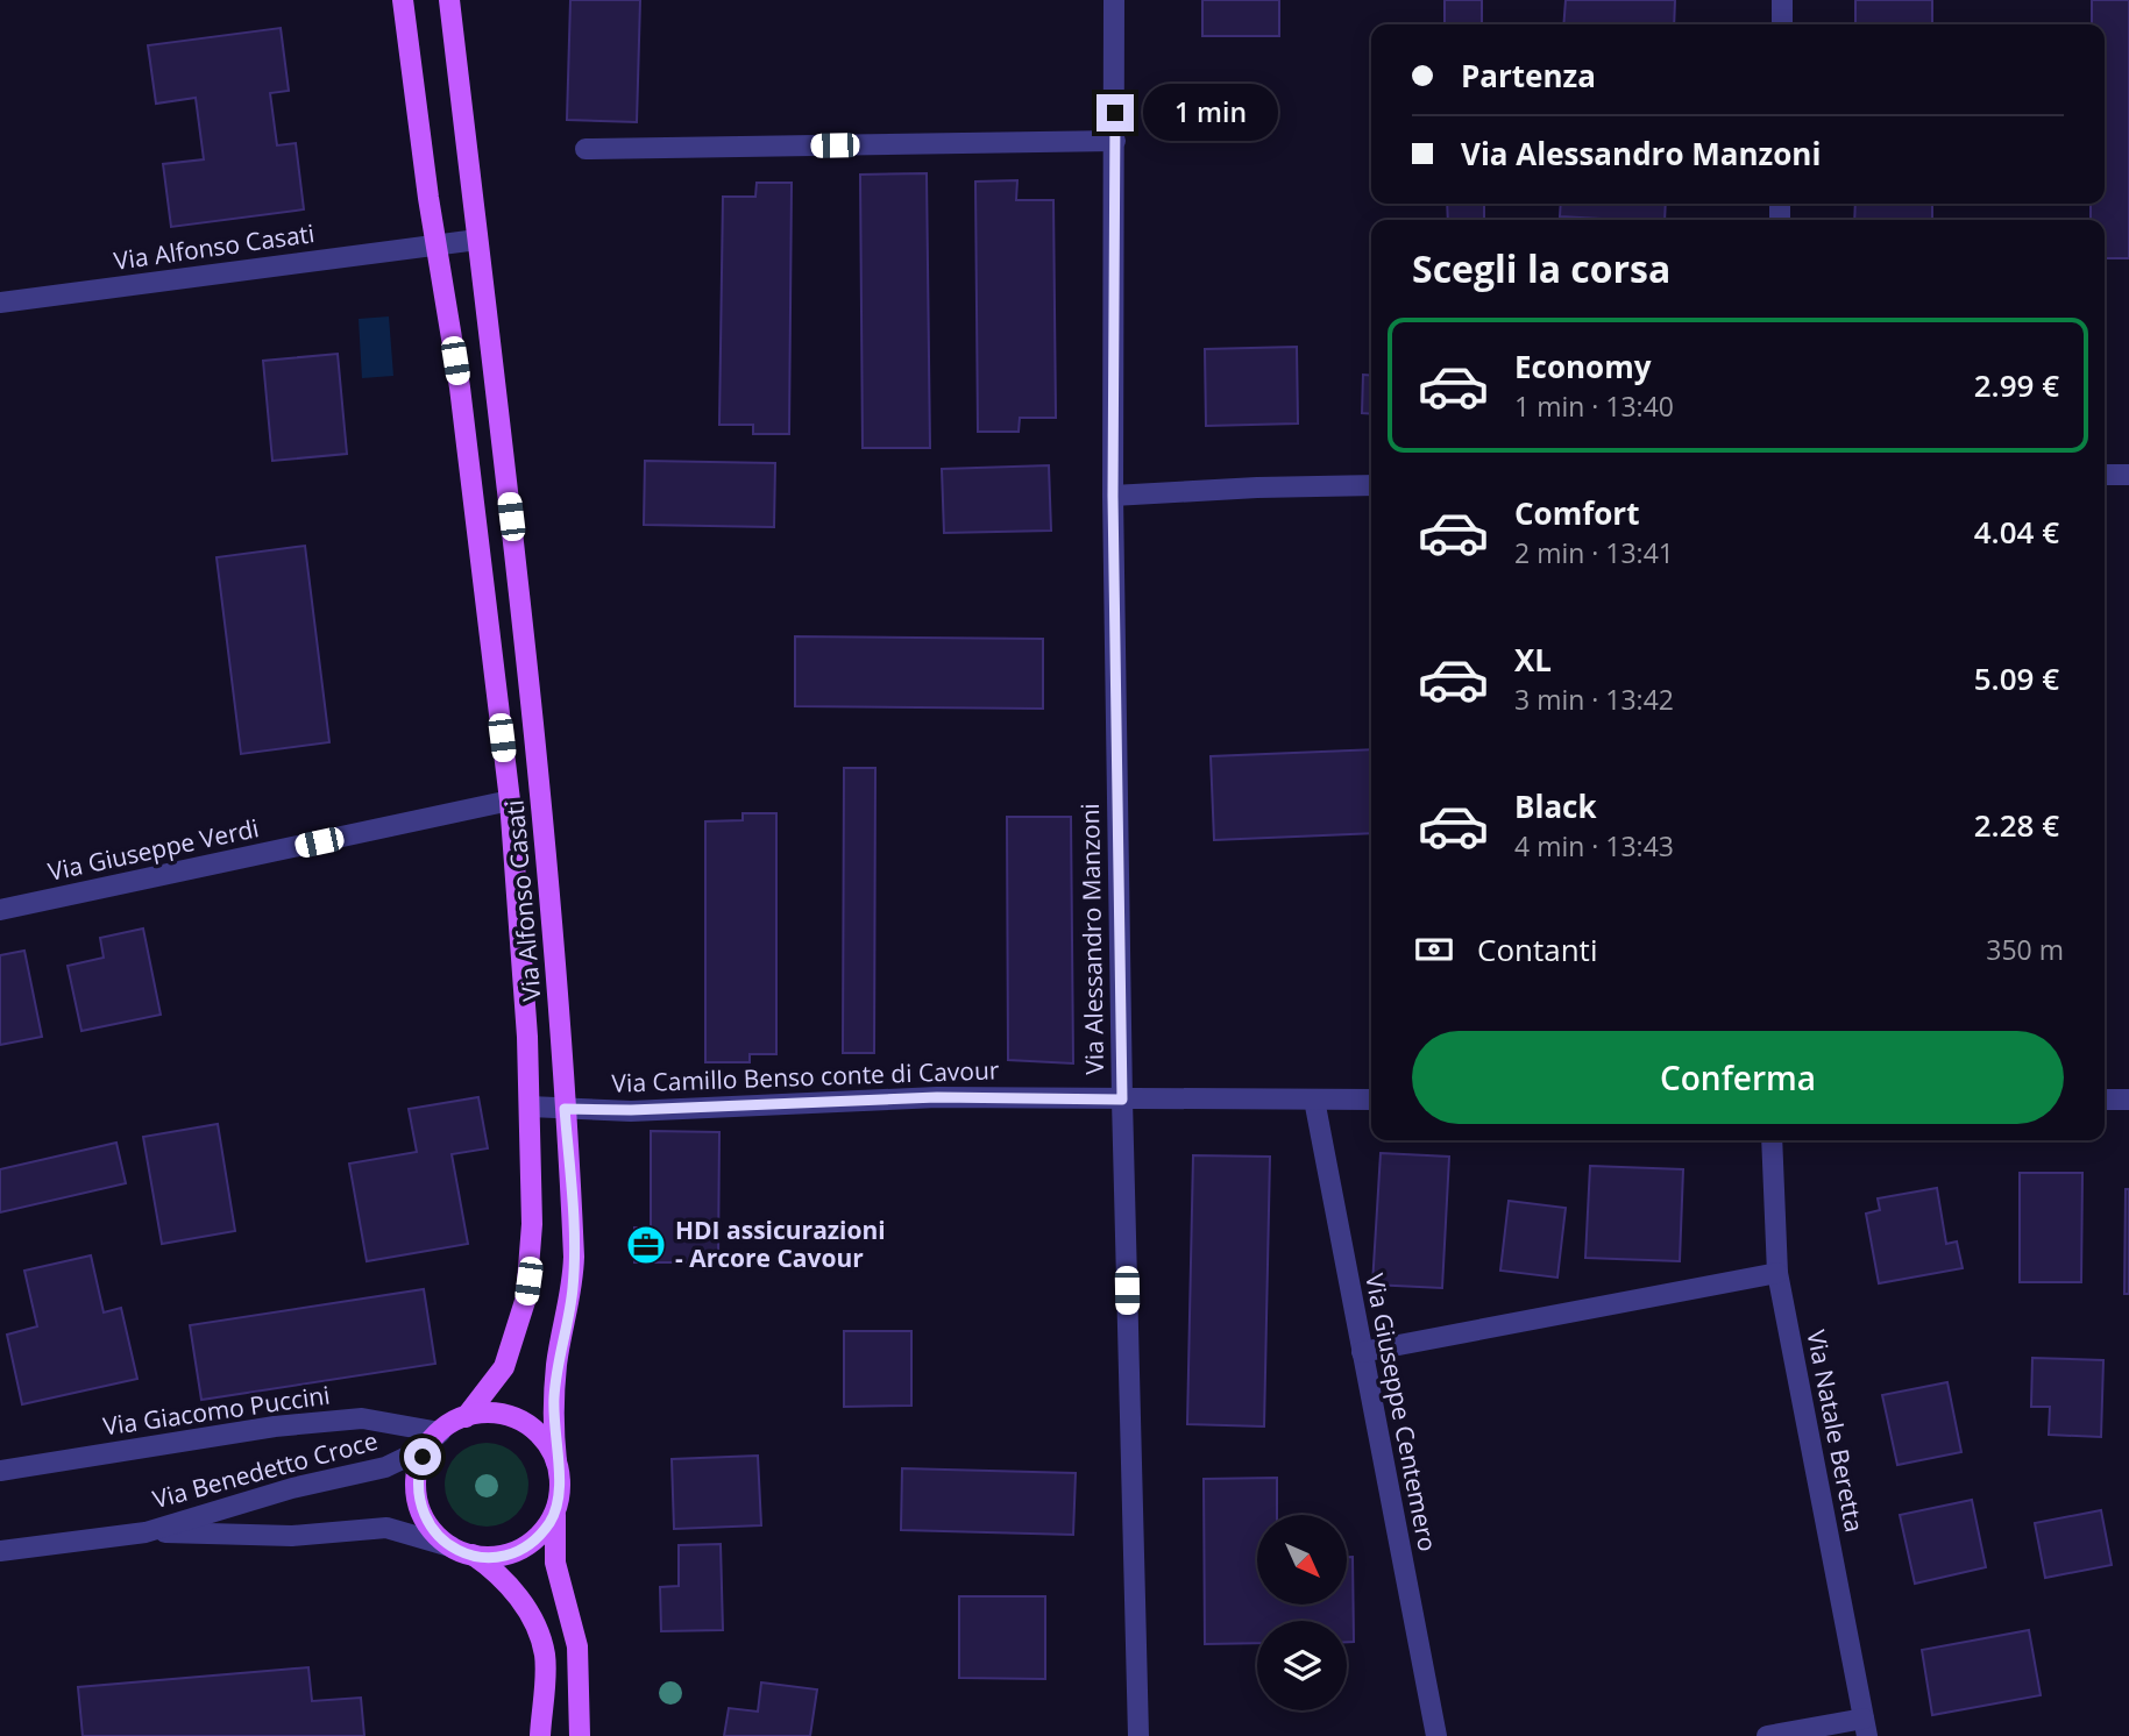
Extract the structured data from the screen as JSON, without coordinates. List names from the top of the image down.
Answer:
{
  "streets": {
    "main road": ["Via Alfonso Casati"],
    "street": [
      "Via Giuseppe Verdi",
      "Via Alessandro Manzoni",
      "Via Camillo Benso conte di Cavour",
      "Via Giacomo Puccini",
      "Via Giuseppe Centemero",
      "Via Natale Beretta",
      "Via Benedetto Croce"
    ]
  },
  "crossings": [
    ["Via Alfonso Casati", "Via Giuseppe Verdi"],
    ["Via Alfonso Casati", "Via Camillo Benso conte di Cavour"],
    ["Via Alfonso Casati", "Via Giacomo Puccini"],
    ["Via Alfonso Casati", "Via Benedetto Croce"],
    ["Via Alessandro Manzoni", "Via Camillo Benso conte di Cavour"],
    ["Via Camillo Benso conte di Cavour", "Via Giuseppe Centemero"],
    ["Via Giacomo Puccini", "Via Benedetto Croce"]
  ],
  "places": {
    "office": ["HDI assicurazioni - Arcore Cavour"]
  },
  "north": "bottom right",
  "page": {
    "banner": ["Partenza", "Via Alessandro Manzoni"],
    "bubble": "1 min",
    "heading": "Scegli la corsa",
    "list": [
      {
        "name": "Economy",
        "note": "1 min · 13:40",
        "value": "2.99 €"
      },
      {
        "name": "Comfort",
        "note": "2 min · 13:41",
        "value": "4.04 €"
      },
      {
        "name": "XL",
        "note": "3 min · 13:42",
        "value": "5.09 €"
      },
      {
        "name": "Black",
        "note": "4 min · 13:43",
        "value": "2.28 €"
      }
    ],
    "pay": ["Contanti", "350 m"],
    "buttons": "Conferma"
  }
}
